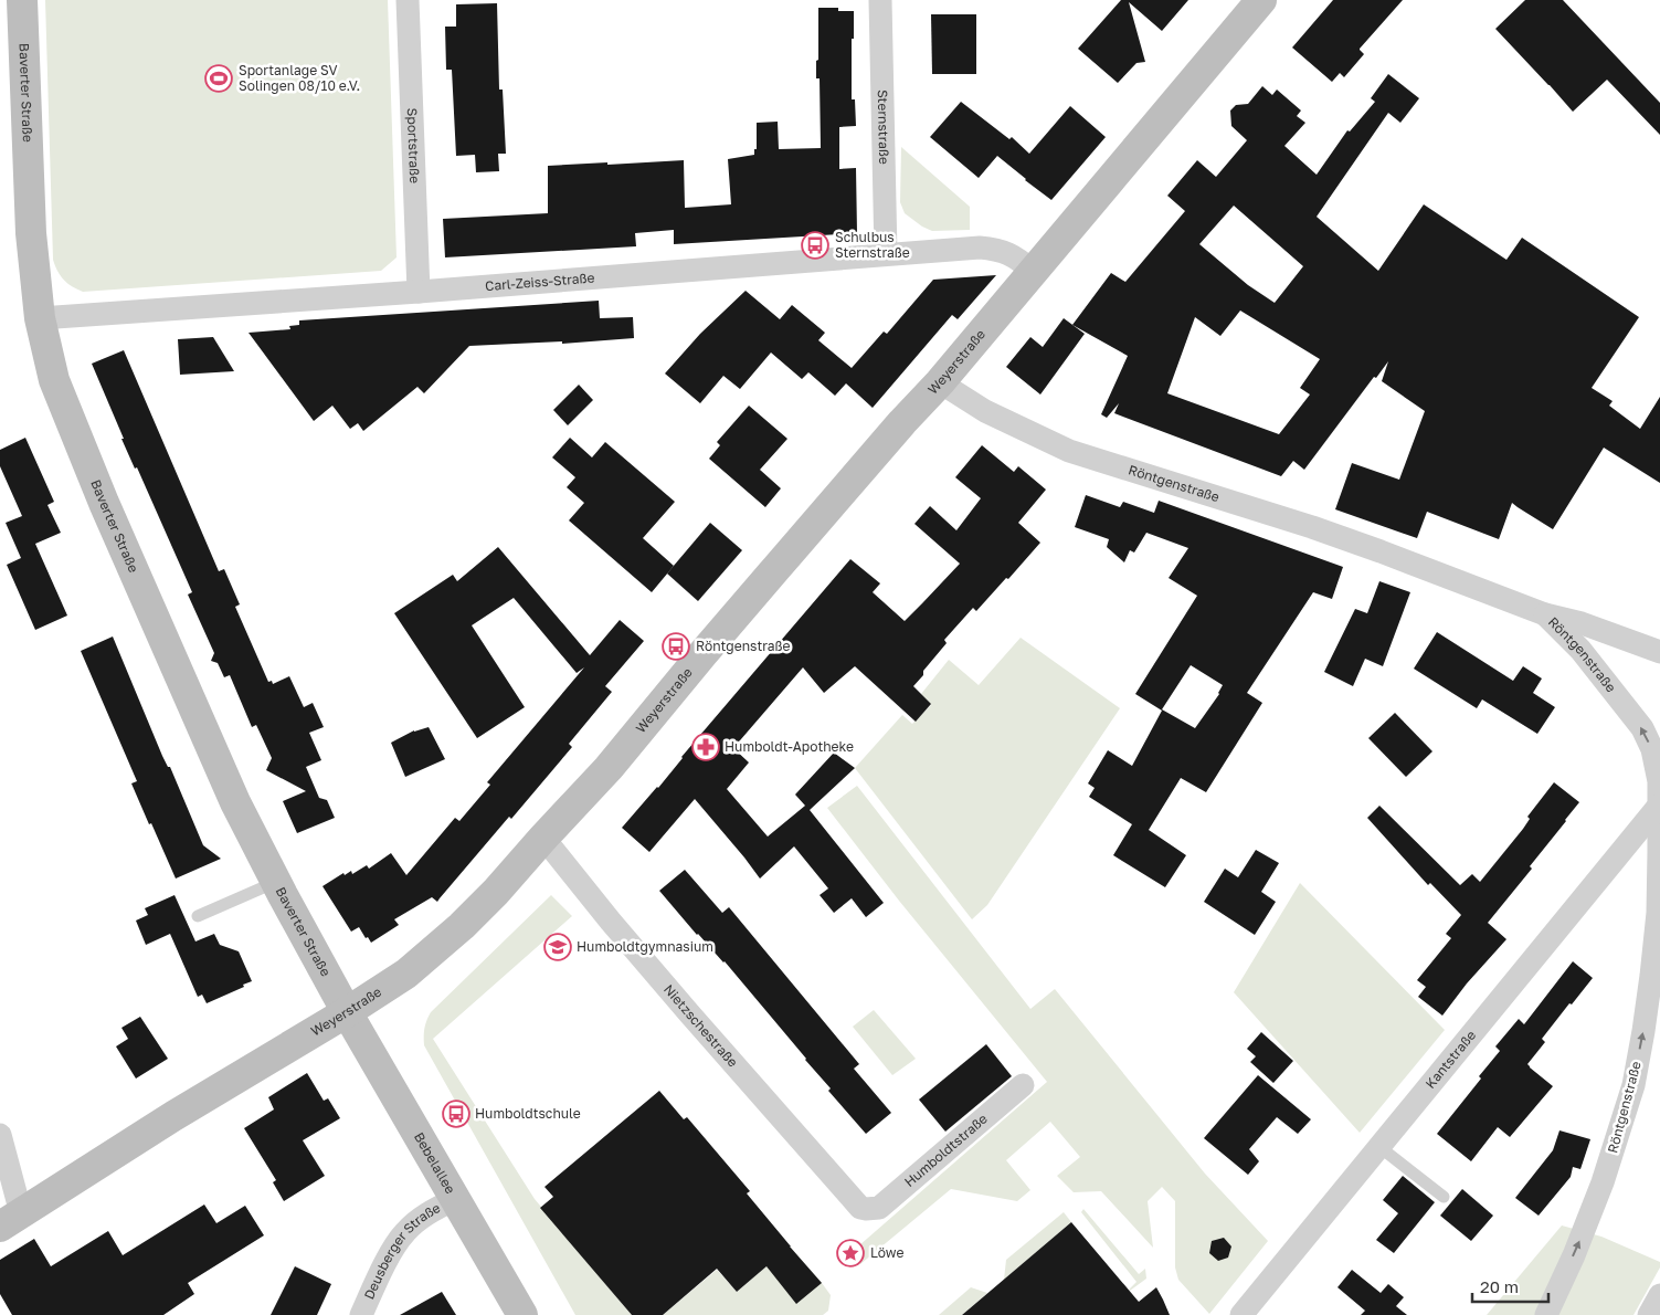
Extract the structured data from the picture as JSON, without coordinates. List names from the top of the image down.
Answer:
{
  "streets": {
    "main road": ["Baverter Straße", "Weyerstraße", "Bebelallee"],
    "street": [
      "Sternstraße",
      "Sportstraße",
      "Carl-Zeiss-Straße",
      "Röntgenstraße",
      "Nietzschestraße",
      "Kantstraße",
      "Humboldtstraße",
      "Deusberger Straße"
    ]
  },
  "crossings": [
    ["Baverter Straße", "Carl-Zeiss-Straße"],
    ["Baverter Straße", "Weyerstraße"],
    ["Baverter Straße", "Bebelallee"],
    ["Sternstraße", "Carl-Zeiss-Straße"],
    ["Sportstraße", "Carl-Zeiss-Straße"],
    ["Carl-Zeiss-Straße", "Weyerstraße"],
    ["Weyerstraße", "Röntgenstraße"],
    ["Weyerstraße", "Nietzschestraße"],
    ["Weyerstraße", "Bebelallee"],
    ["Röntgenstraße", "Kantstraße"],
    ["Nietzschestraße", "Humboldtstraße"],
    ["Bebelallee", "Deusberger Straße"]
  ],
  "one_way": ["Röntgenstraße"],
  "places": {
    "sports": ["Sportanlage SV Solingen 08/10 e.V."],
    "bus stop": ["Schulbus Sternstraße", "Röntgenstraße", "Humboldtschule"],
    "pharmacy": ["Humboldt-Apotheke"],
    "school or university": ["Humboldtgymnasium"],
    "place": ["Löwe"]
  },
  "scale_bar": "20 m"
}
